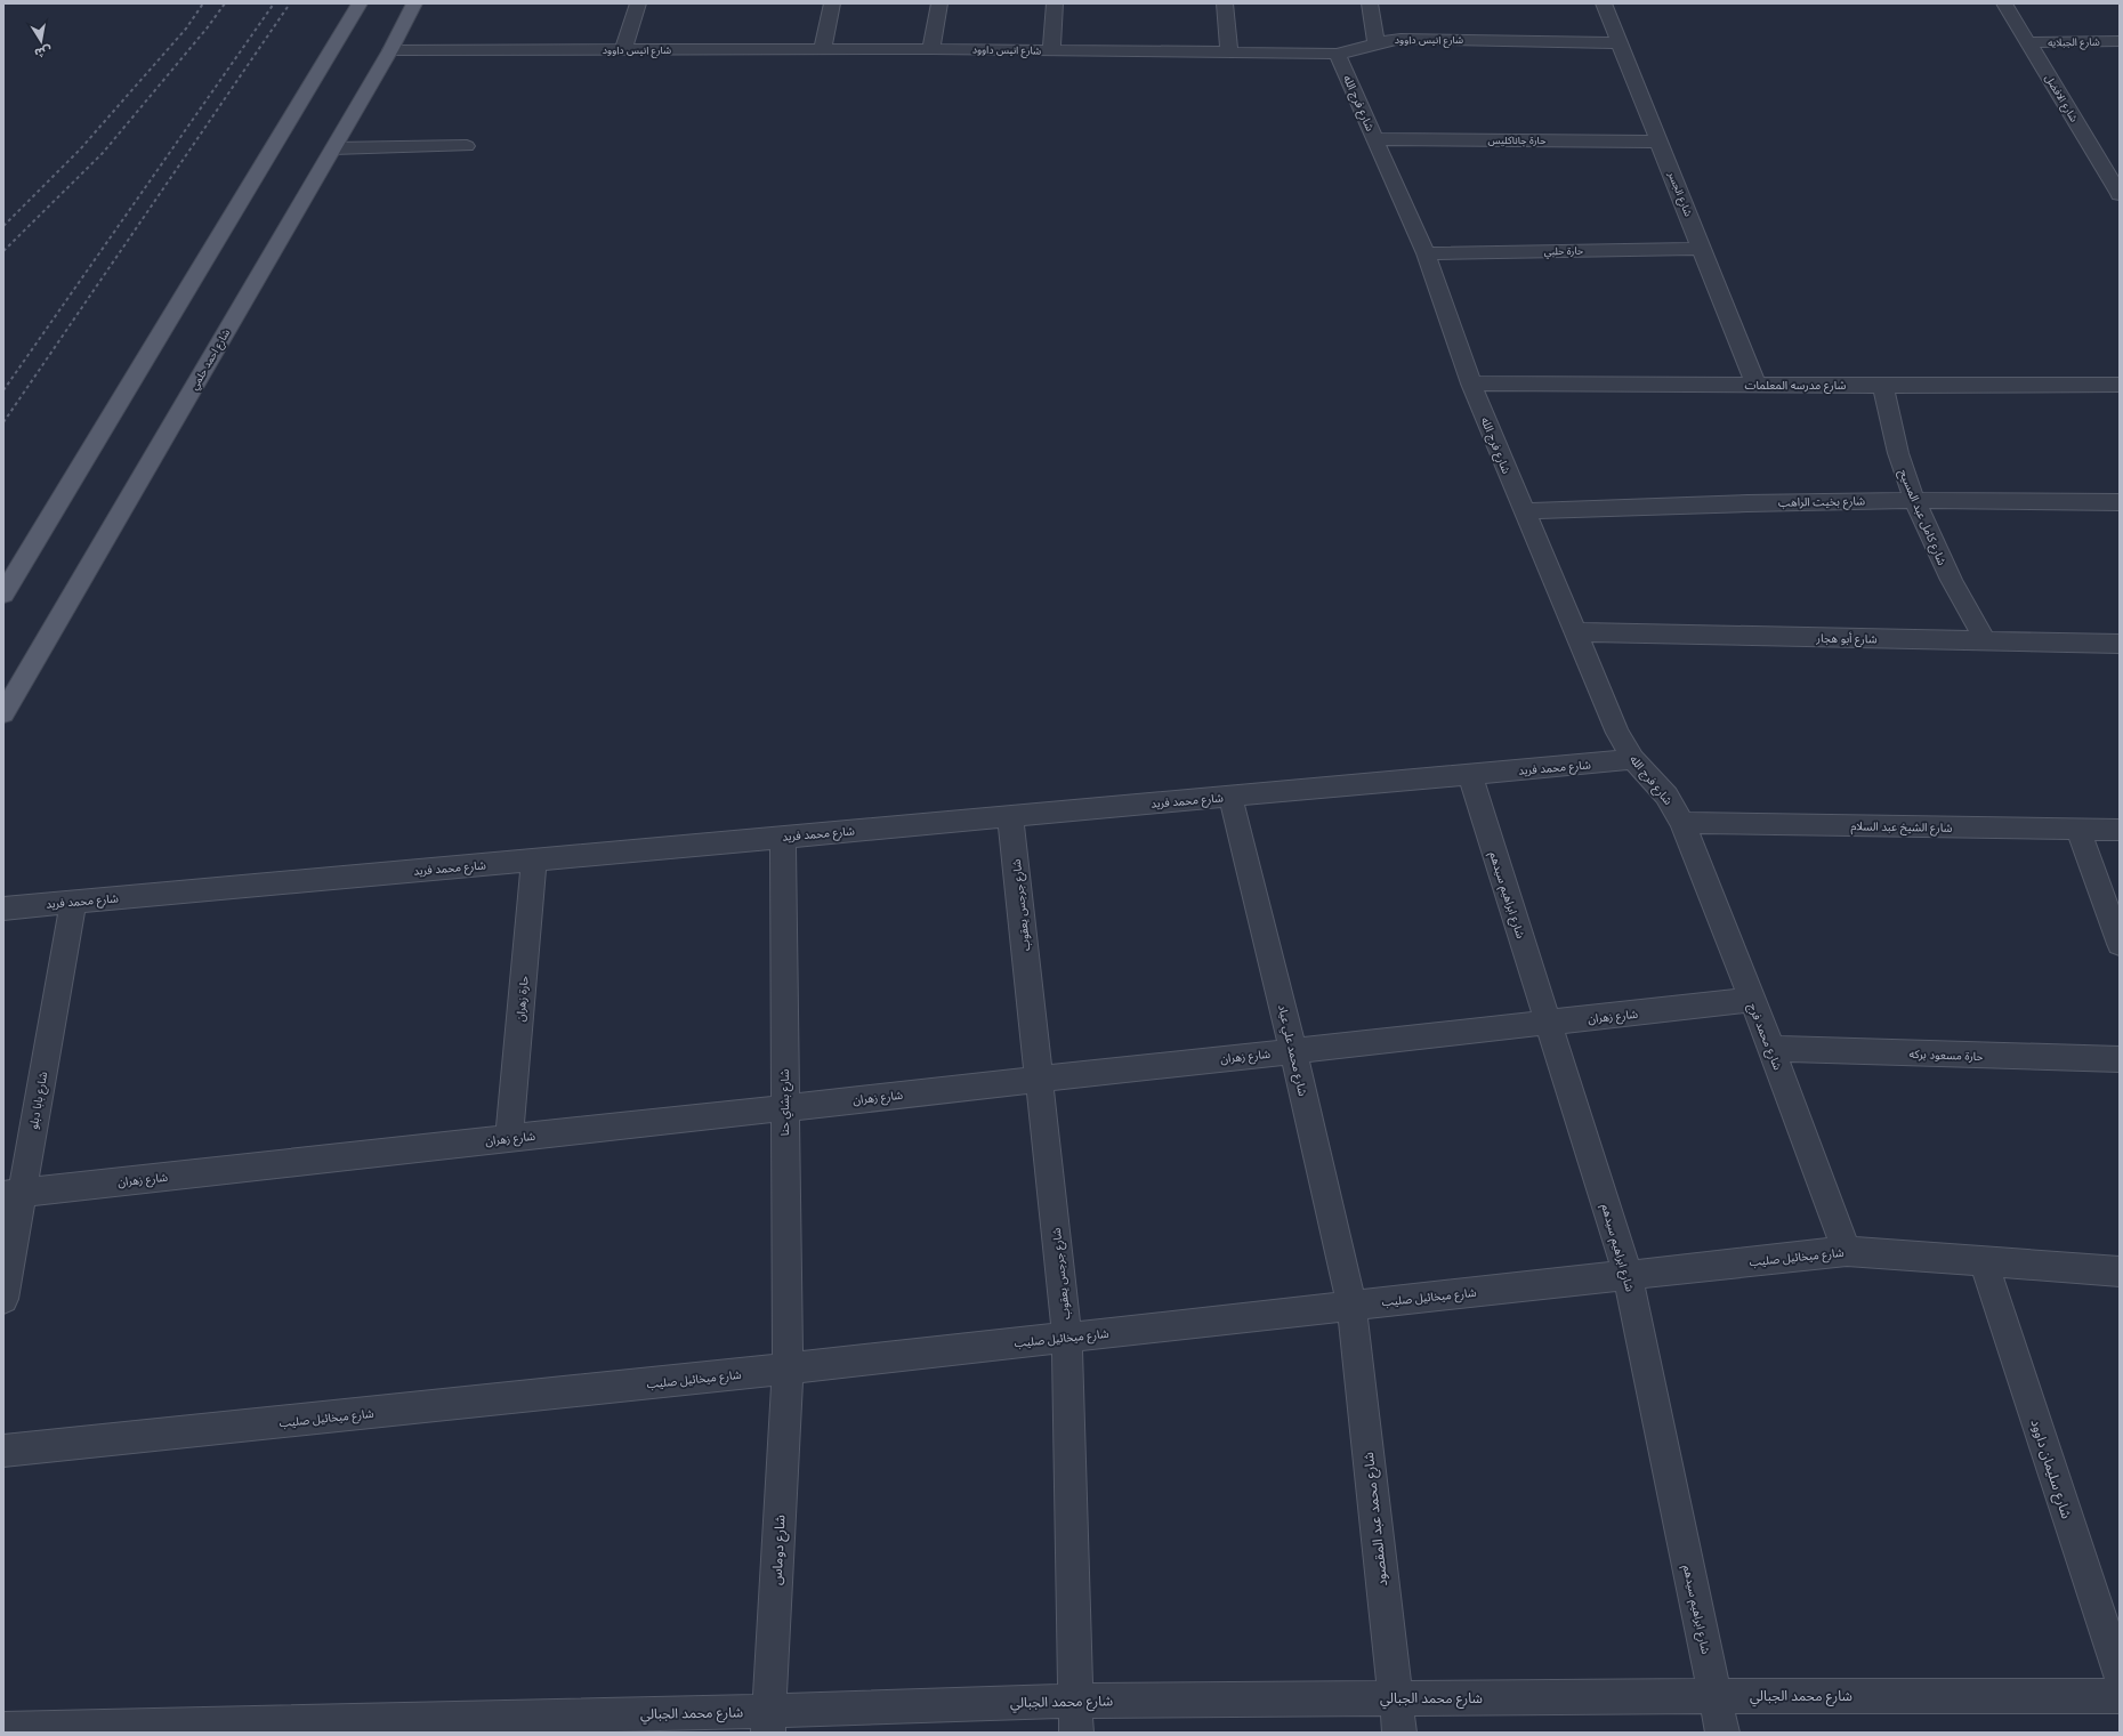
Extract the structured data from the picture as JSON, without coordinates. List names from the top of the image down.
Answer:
{
  "streets": {
    "main road": ["شارع احمد حلمي"],
    "street": [
      "شارع انيس داوود",
      "شارع الجبلايه",
      "شارع الافضل",
      "شارع فرج الله",
      "حارة جاناكليس",
      "شارع الجسر",
      "حارة حلبي",
      "شارع مدرسه المعلمات",
      "شارع بخيت الراهب",
      "شارع كامل عبد المسيح",
      "شارع أبو هجار",
      "شارع محمد فريد",
      "شارع الشيخ عبد السلام",
      "شارع ابراهيم سيدهم",
      "شارع جرجس يعقوب",
      "حارة زهران",
      "شارع زهران",
      "شارع محمد فرج",
      "شارع محمد علي عياد",
      "حارة مسعود بركه",
      "شارع بابا دبلو",
      "شارع بشاي حنا",
      "شارع ميخائيل صليب",
      "شارع سليمان داوود",
      "شارع محمد عبد المقصود",
      "شارع دوماس",
      "شارع محمد الجبالي"
    ]
  },
  "crossings": [
    ["شارع انيس داوود", "شارع فرج الله"],
    ["شارع انيس داوود", "شارع الجسر"],
    ["شارع انيس داوود", "شارع احمد حلمي"],
    ["شارع الجبلايه", "شارع الافضل"],
    ["شارع فرج الله", "حارة جاناكليس"],
    ["شارع فرج الله", "حارة حلبي"],
    ["شارع فرج الله", "شارع مدرسه المعلمات"],
    ["شارع فرج الله", "شارع بخيت الراهب"],
    ["شارع فرج الله", "شارع أبو هجار"],
    ["شارع فرج الله", "شارع محمد فريد"],
    ["شارع فرج الله", "شارع الشيخ عبد السلام"],
    ["شارع فرج الله", "شارع محمد فرج"],
    ["حارة جاناكليس", "شارع الجسر"],
    ["شارع الجسر", "حارة حلبي"],
    ["شارع الجسر", "شارع مدرسه المعلمات"],
    ["شارع مدرسه المعلمات", "شارع كامل عبد المسيح"],
    ["شارع بخيت الراهب", "شارع كامل عبد المسيح"],
    ["شارع كامل عبد المسيح", "شارع أبو هجار"],
    ["شارع محمد فريد", "شارع ابراهيم سيدهم"],
    ["شارع محمد فريد", "شارع جرجس يعقوب"],
    ["شارع محمد فريد", "حارة زهران"],
    ["شارع محمد فريد", "شارع محمد علي عياد"],
    ["شارع محمد فريد", "شارع بابا دبلو"],
    ["شارع محمد فريد", "شارع بشاي حنا"],
    ["شارع الشيخ عبد السلام", "شارع محمد فرج"],
    ["شارع ابراهيم سيدهم", "شارع زهران"],
    ["شارع ابراهيم سيدهم", "شارع ميخائيل صليب"],
    ["شارع ابراهيم سيدهم", "شارع محمد الجبالي"],
    ["شارع جرجس يعقوب", "شارع زهران"],
    ["شارع جرجس يعقوب", "شارع ميخائيل صليب"],
    ["شارع جرجس يعقوب", "شارع محمد الجبالي"],
    ["حارة زهران", "شارع زهران"],
    ["شارع زهران", "شارع محمد فرج"],
    ["شارع زهران", "شارع محمد علي عياد"],
    ["شارع زهران", "شارع بابا دبلو"],
    ["شارع زهران", "شارع بشاي حنا"],
    ["شارع محمد فرج", "حارة مسعود بركه"],
    ["شارع محمد فرج", "شارع ميخائيل صليب"],
    ["شارع محمد علي عياد", "شارع ميخائيل صليب"],
    ["شارع محمد علي عياد", "شارع محمد عبد المقصود"],
    ["شارع بشاي حنا", "شارع ميخائيل صليب"],
    ["شارع بشاي حنا", "شارع دوماس"],
    ["شارع ميخائيل صليب", "شارع سليمان داوود"],
    ["شارع ميخائيل صليب", "شارع محمد عبد المقصود"],
    ["شارع ميخائيل صليب", "شارع دوماس"],
    ["شارع محمد عبد المقصود", "شارع محمد الجبالي"],
    ["شارع دوماس", "شارع محمد الجبالي"]
  ],
  "north": "bottom"
}
